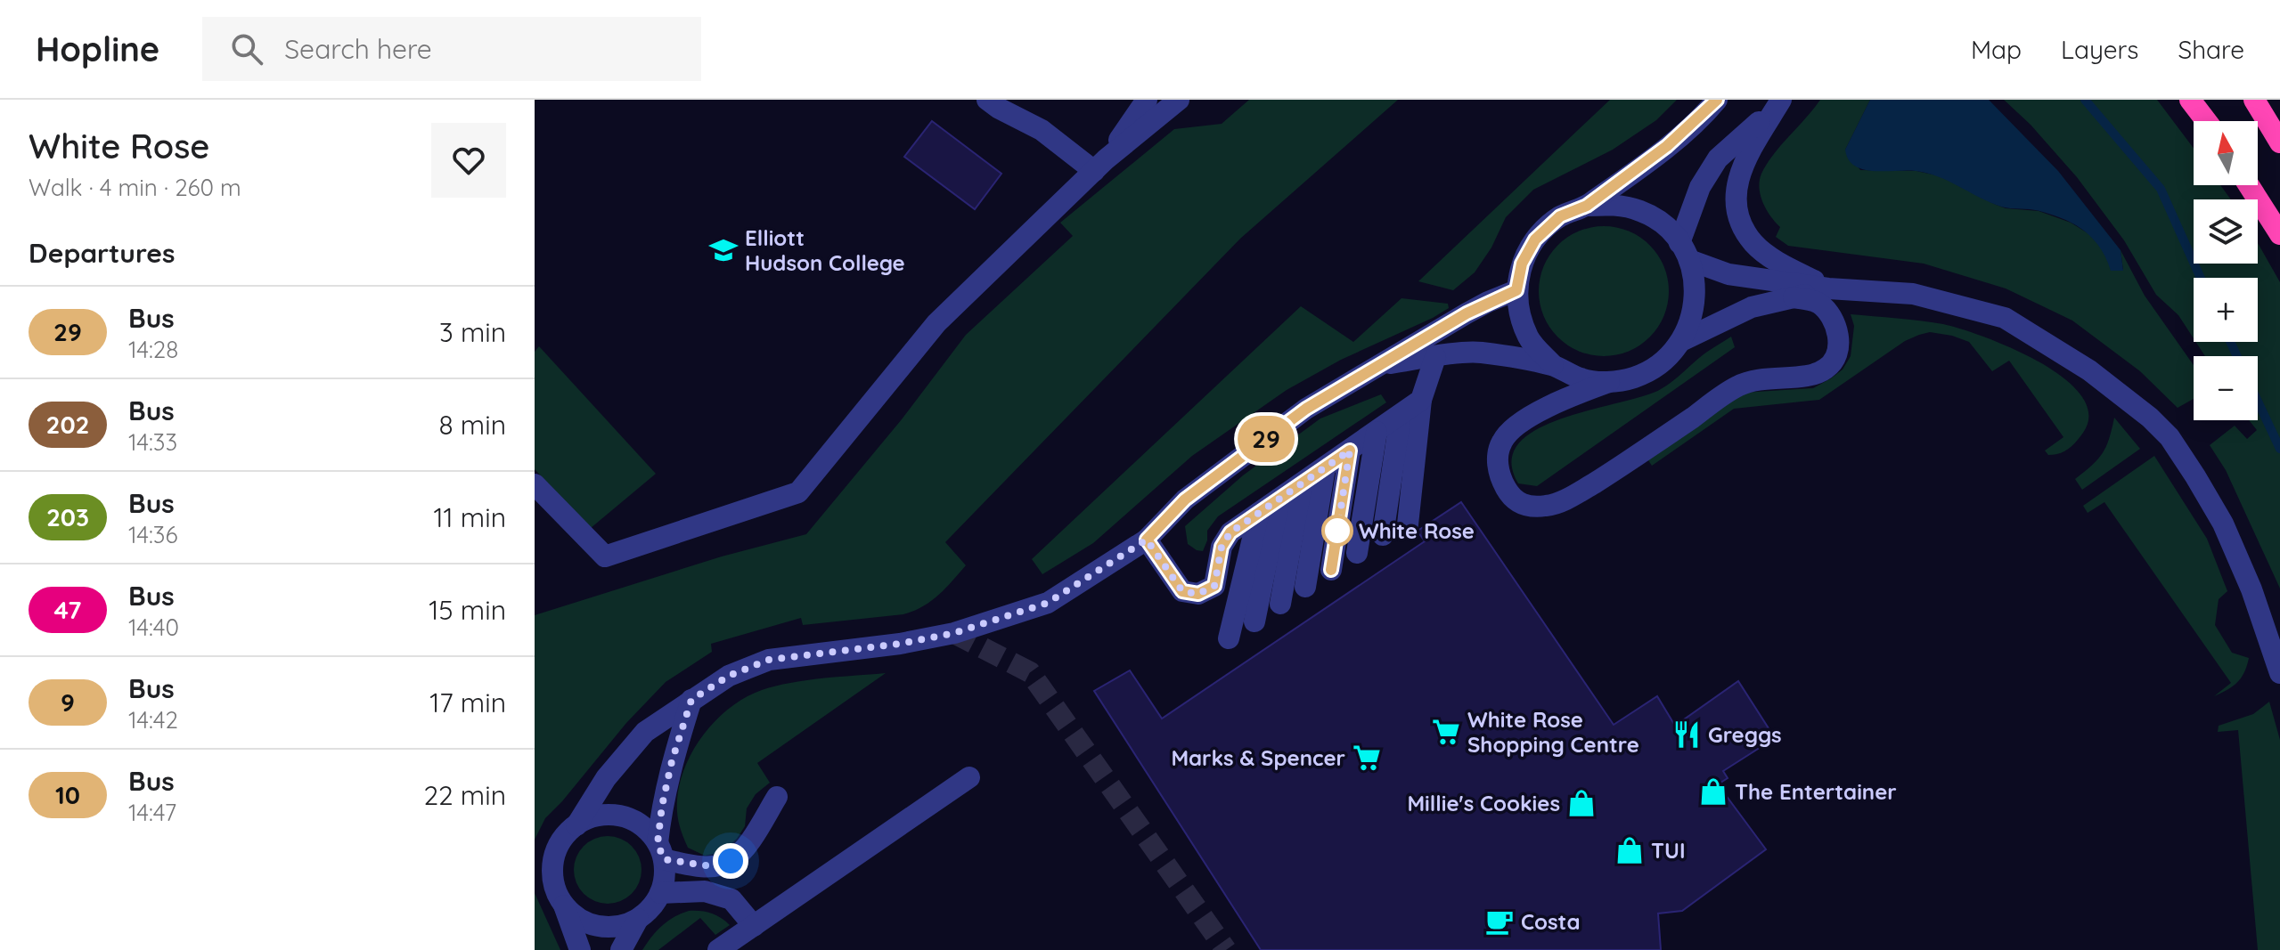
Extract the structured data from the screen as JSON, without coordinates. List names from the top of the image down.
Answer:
{
  "places": {
    "school or university": ["Elliott Hudson College"],
    "other": ["White Rose"],
    "supermarket": ["White Rose Shopping Centre", "Marks & Spencer"],
    "restaurant": ["Greggs"],
    "shop": ["The Entertainer", "Millie's Cookies", "TUI"],
    "cafe": ["Costa"]
  },
  "lines": ["bus line 29"],
  "north": "top",
  "page": {
    "header": "Hopline",
    "search": "Search here",
    "nav": ["Map", "Layers", "Share"],
    "heading": [
      ["White Rose", "Walk · 4 min · 260 m"],
      "Departures"
    ],
    "on_map": "29",
    "map_buttons": ["+", "−"],
    "list": [
      {
        "mark": "29",
        "name": "Bus",
        "note": "14:28",
        "value": "3 min"
      },
      {
        "mark": "202",
        "name": "Bus",
        "note": "14:33",
        "value": "8 min"
      },
      {
        "mark": "203",
        "name": "Bus",
        "note": "14:36",
        "value": "11 min"
      },
      {
        "mark": "47",
        "name": "Bus",
        "note": "14:40",
        "value": "15 min"
      },
      {
        "mark": "9",
        "name": "Bus",
        "note": "14:42",
        "value": "17 min"
      },
      {
        "mark": "10",
        "name": "Bus",
        "note": "14:47",
        "value": "22 min"
      }
    ]
  }
}
